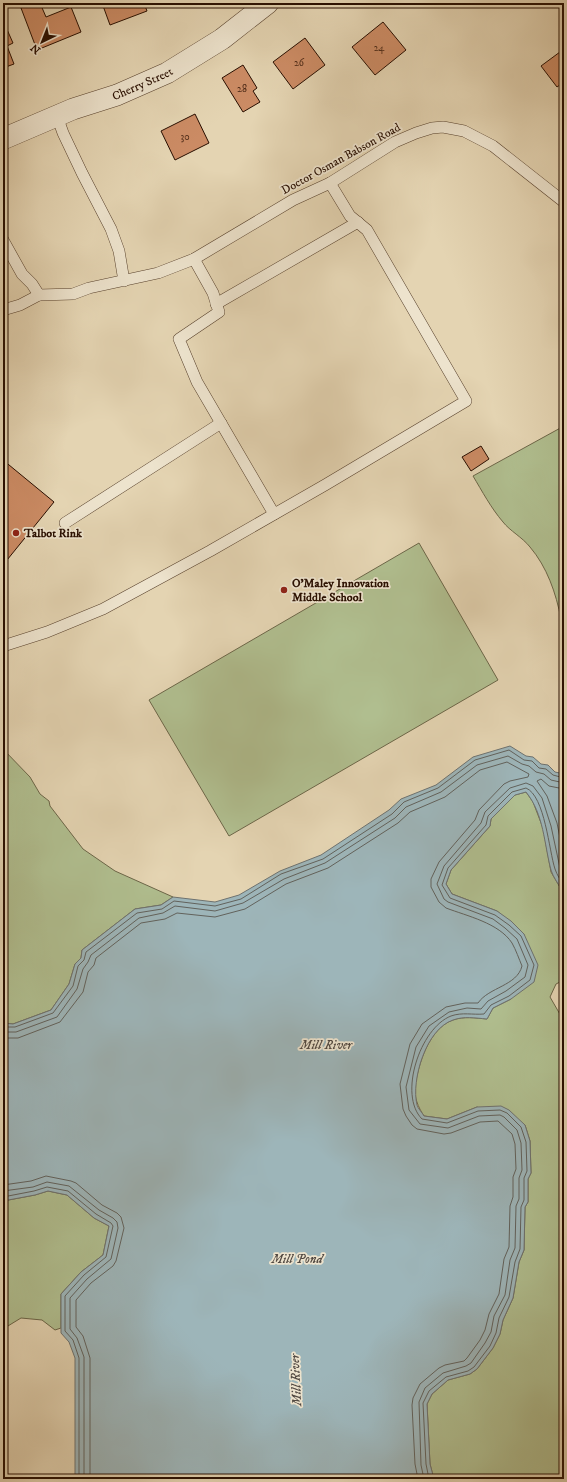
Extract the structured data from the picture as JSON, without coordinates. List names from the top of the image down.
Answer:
{
  "streets": {
    "street": ["Cherry Street"],
    "lane": ["Doctor Osman Babson Road"]
  },
  "water": ["Mill River", "Mill Pond"],
  "places": ["Talbot Rink", "O'Maley Innovation Middle School"],
  "house_numbers": [
    "24",
    "26",
    "28",
    "30"
  ],
  "north": "bottom left"
}
